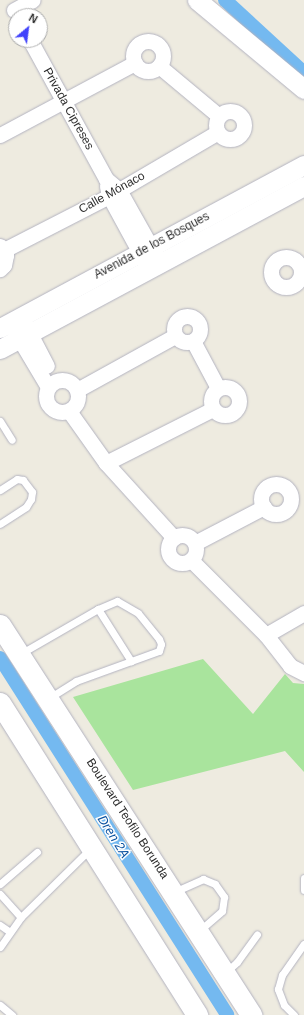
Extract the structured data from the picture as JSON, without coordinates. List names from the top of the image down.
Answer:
{
  "streets": {
    "main road": ["Boulevard Teofilo Borunda"],
    "street": ["Privada Cipreses", "Calle Mónaco", "Avenida de los Bosques"]
  },
  "crossings": [
    ["Privada Cipreses", "Calle Mónaco"],
    ["Privada Cipreses", "Avenida de los Bosques"]
  ],
  "water": ["Dren 2A"],
  "north": "top right"
}
